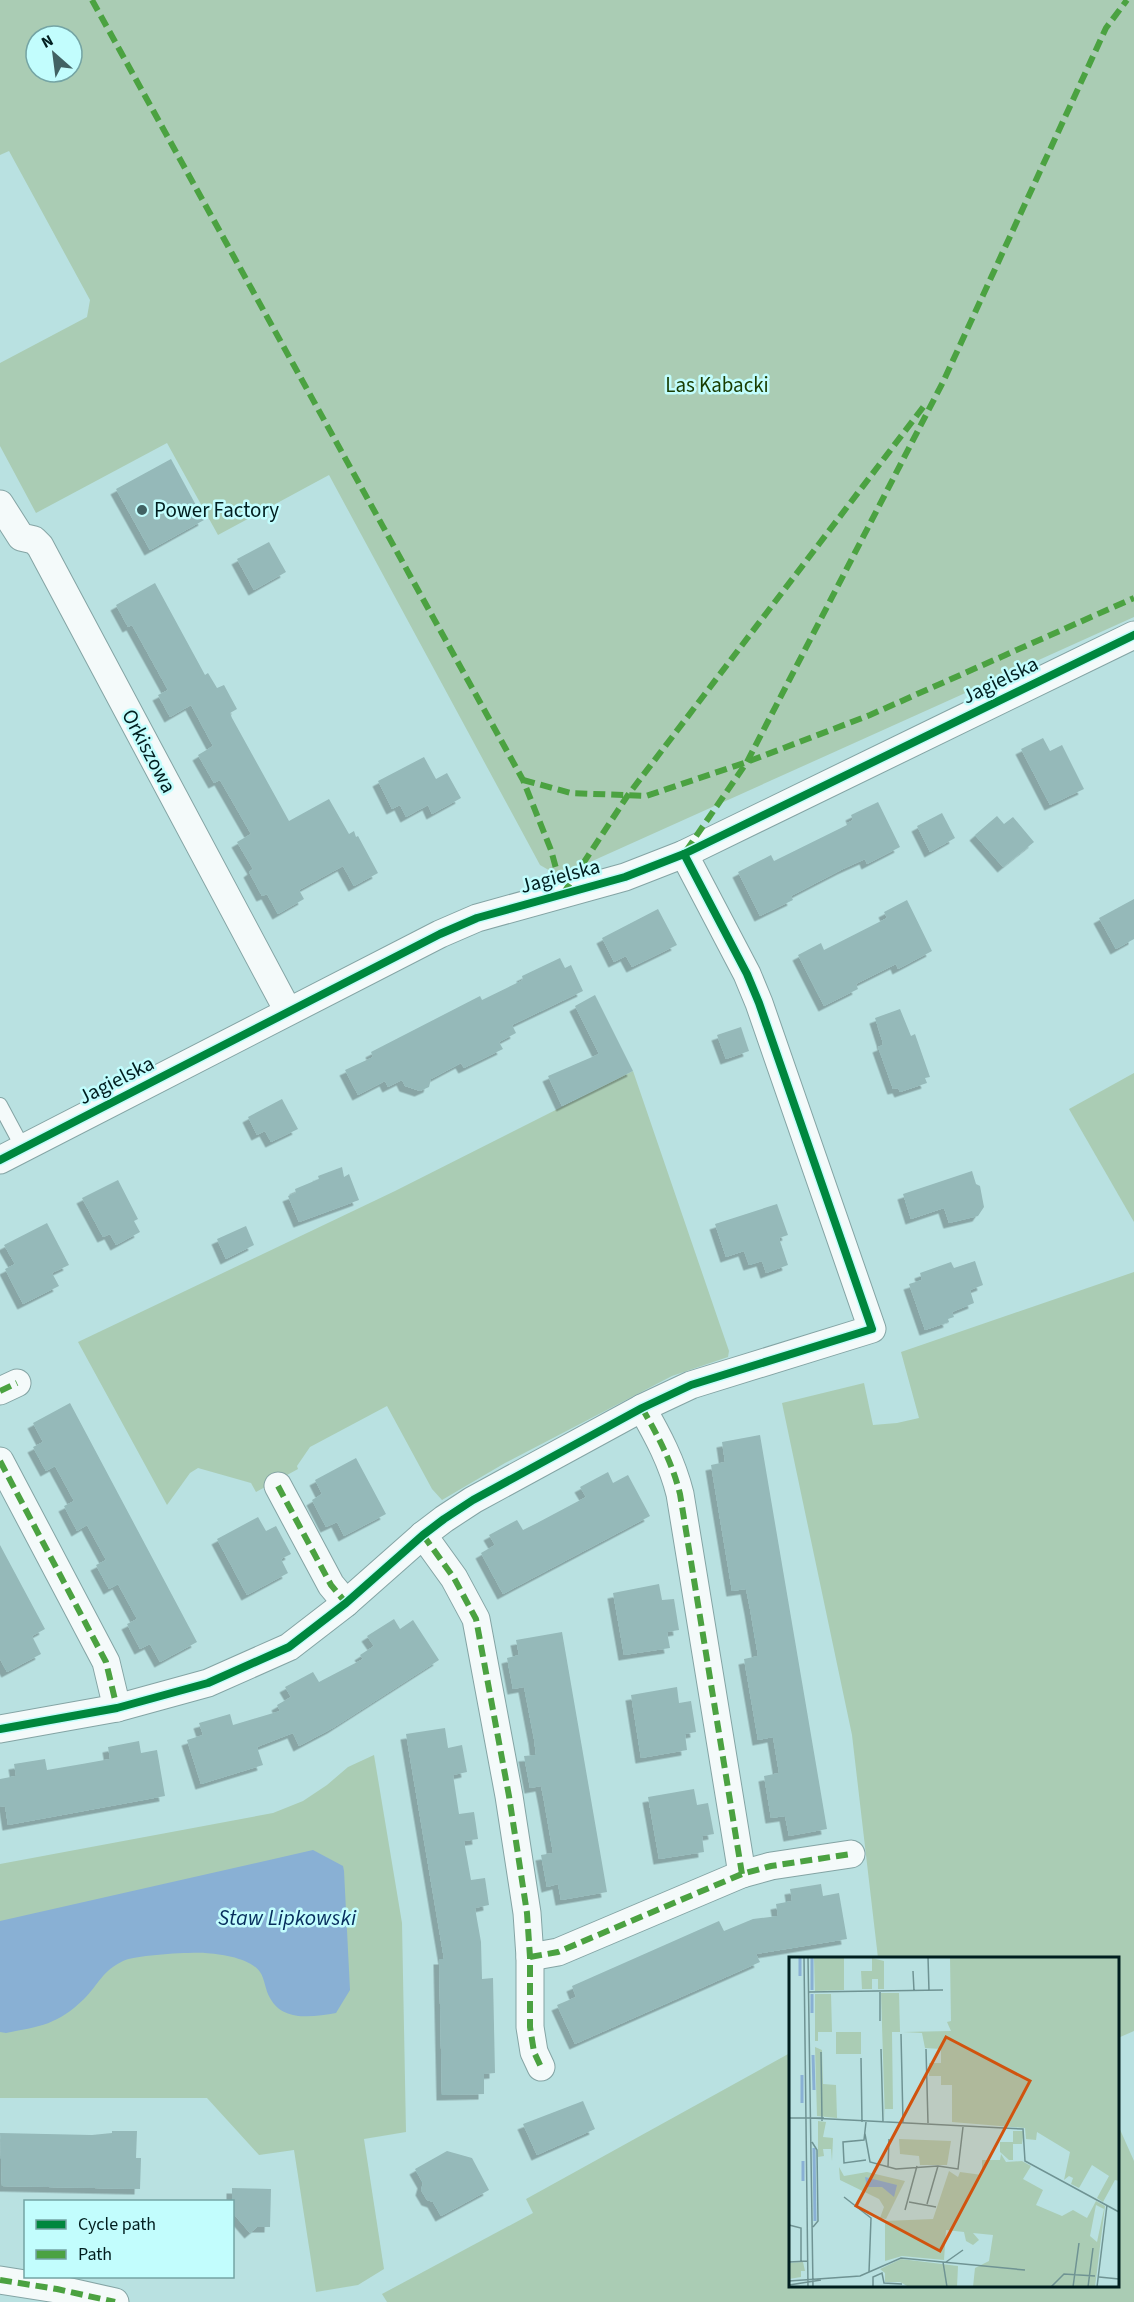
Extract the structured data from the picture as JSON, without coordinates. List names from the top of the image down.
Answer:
{
  "streets": {
    "street": ["Jagielska", "Orkiszowa"]
  },
  "crossings": [
    ["Jagielska", "Orkiszowa"]
  ],
  "water": ["Staw Lipkowski"],
  "parks": ["Las Kabacki"],
  "places": ["Power Factory"],
  "legend": ["Cycle path", "Path"],
  "north": "top left"
}
